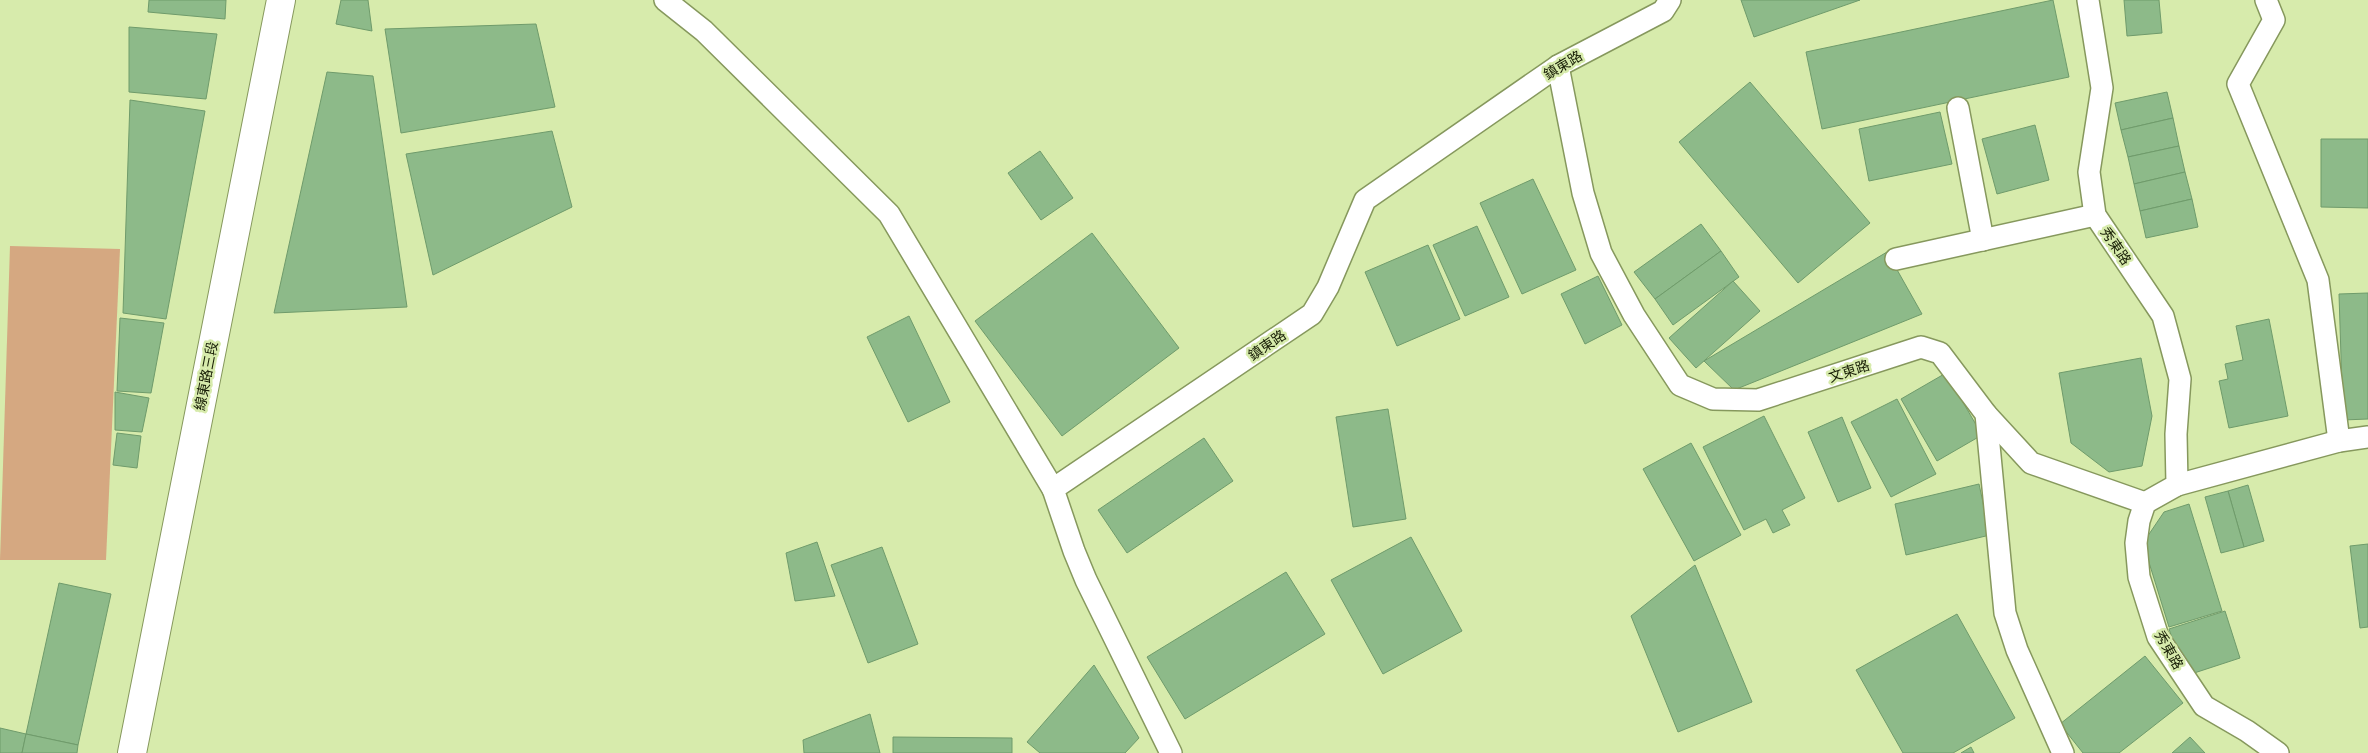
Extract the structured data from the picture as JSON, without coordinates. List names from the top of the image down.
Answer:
{
  "streets": {
    "main road": ["線東路三段"],
    "lane": ["鎮東路", "秀東路", "文東路"]
  },
  "crossings": [
    ["鎮東路", "文東路"]
  ]
}
